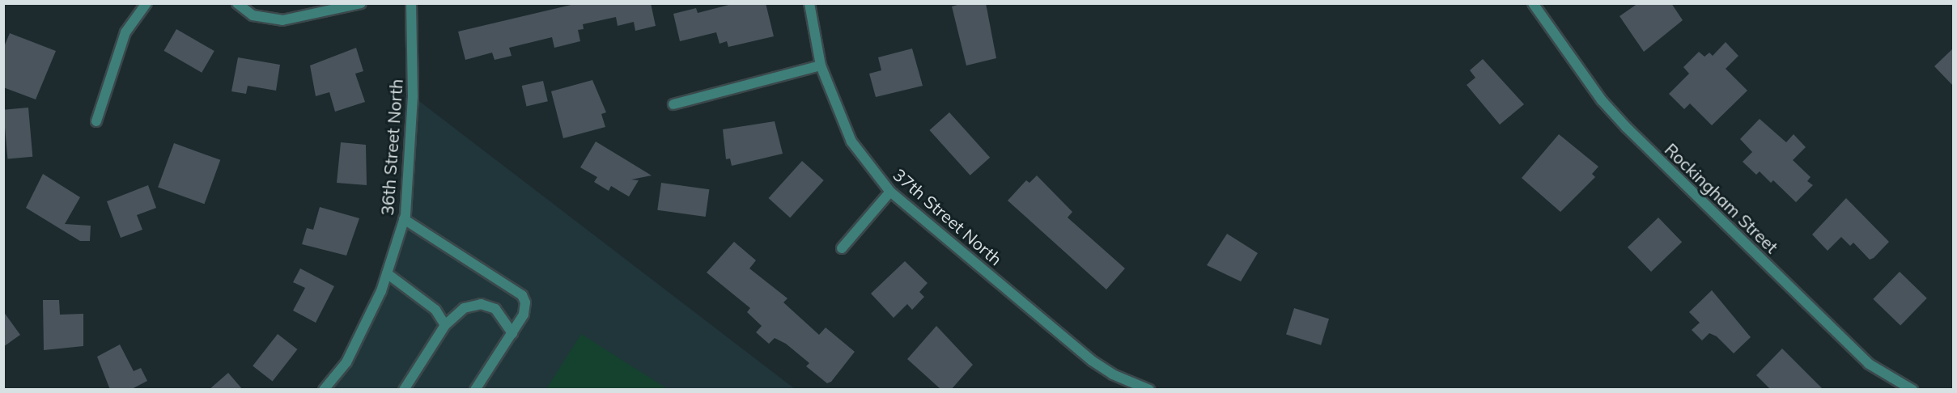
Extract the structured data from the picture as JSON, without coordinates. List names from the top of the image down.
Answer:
{
  "streets": {
    "street": ["36th Street North", "Rockingham Street", "37th Street North"]
  }
}
